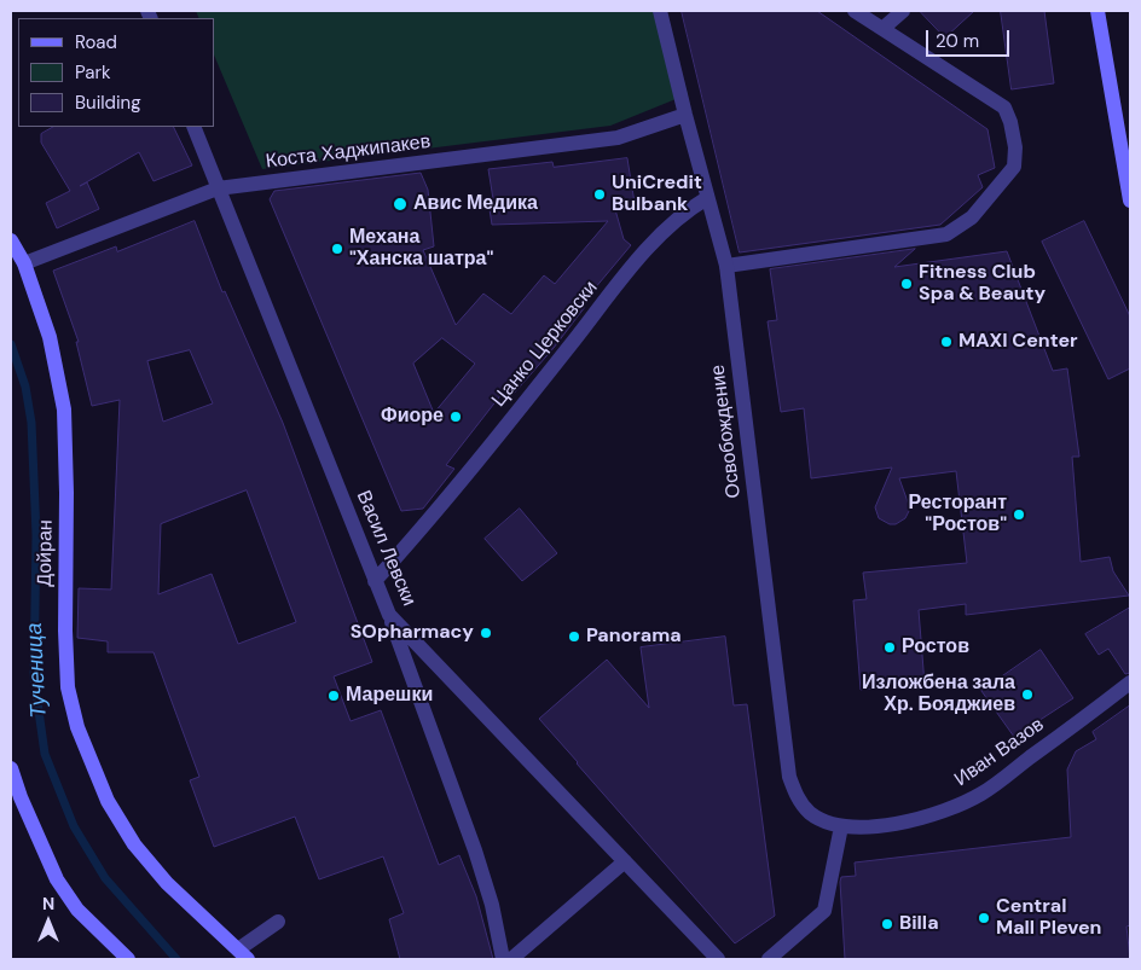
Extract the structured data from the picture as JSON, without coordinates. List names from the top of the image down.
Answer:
{
  "streets": {
    "main road": ["Дойран"],
    "street": [
      "Коста Хаджипакев",
      "Цанко Церковски",
      "Освобождение",
      "Васил Левски",
      "Иван Вазов"
    ]
  },
  "crossings": [
    ["Коста Хаджипакев", "Освобождение"],
    ["Коста Хаджипакев", "Васил Левски"],
    ["Коста Хаджипакев", "Дойран"],
    ["Цанко Церковски", "Освобождение"],
    ["Цанко Церковски", "Васил Левски"],
    ["Освобождение", "Иван Вазов"]
  ],
  "water": ["Тученица"],
  "places": [
    "UniCredit Bulbank",
    "Авис Медика",
    "Механа \"Ханска шатра\"",
    "Fitness Club Spa & Beauty",
    "MAXI Center",
    "Фиоре",
    "Ресторант \"Ростов\"",
    "SOpharmacy",
    "Panorama",
    "Ростов",
    "Изложбена зала Хр. Бояджиев",
    "Марешки",
    "Central Mall Pleven",
    "Billa"
  ],
  "legend": ["Road", "Park", "Building"],
  "scale_bar": "20 m",
  "north": "top"
}
